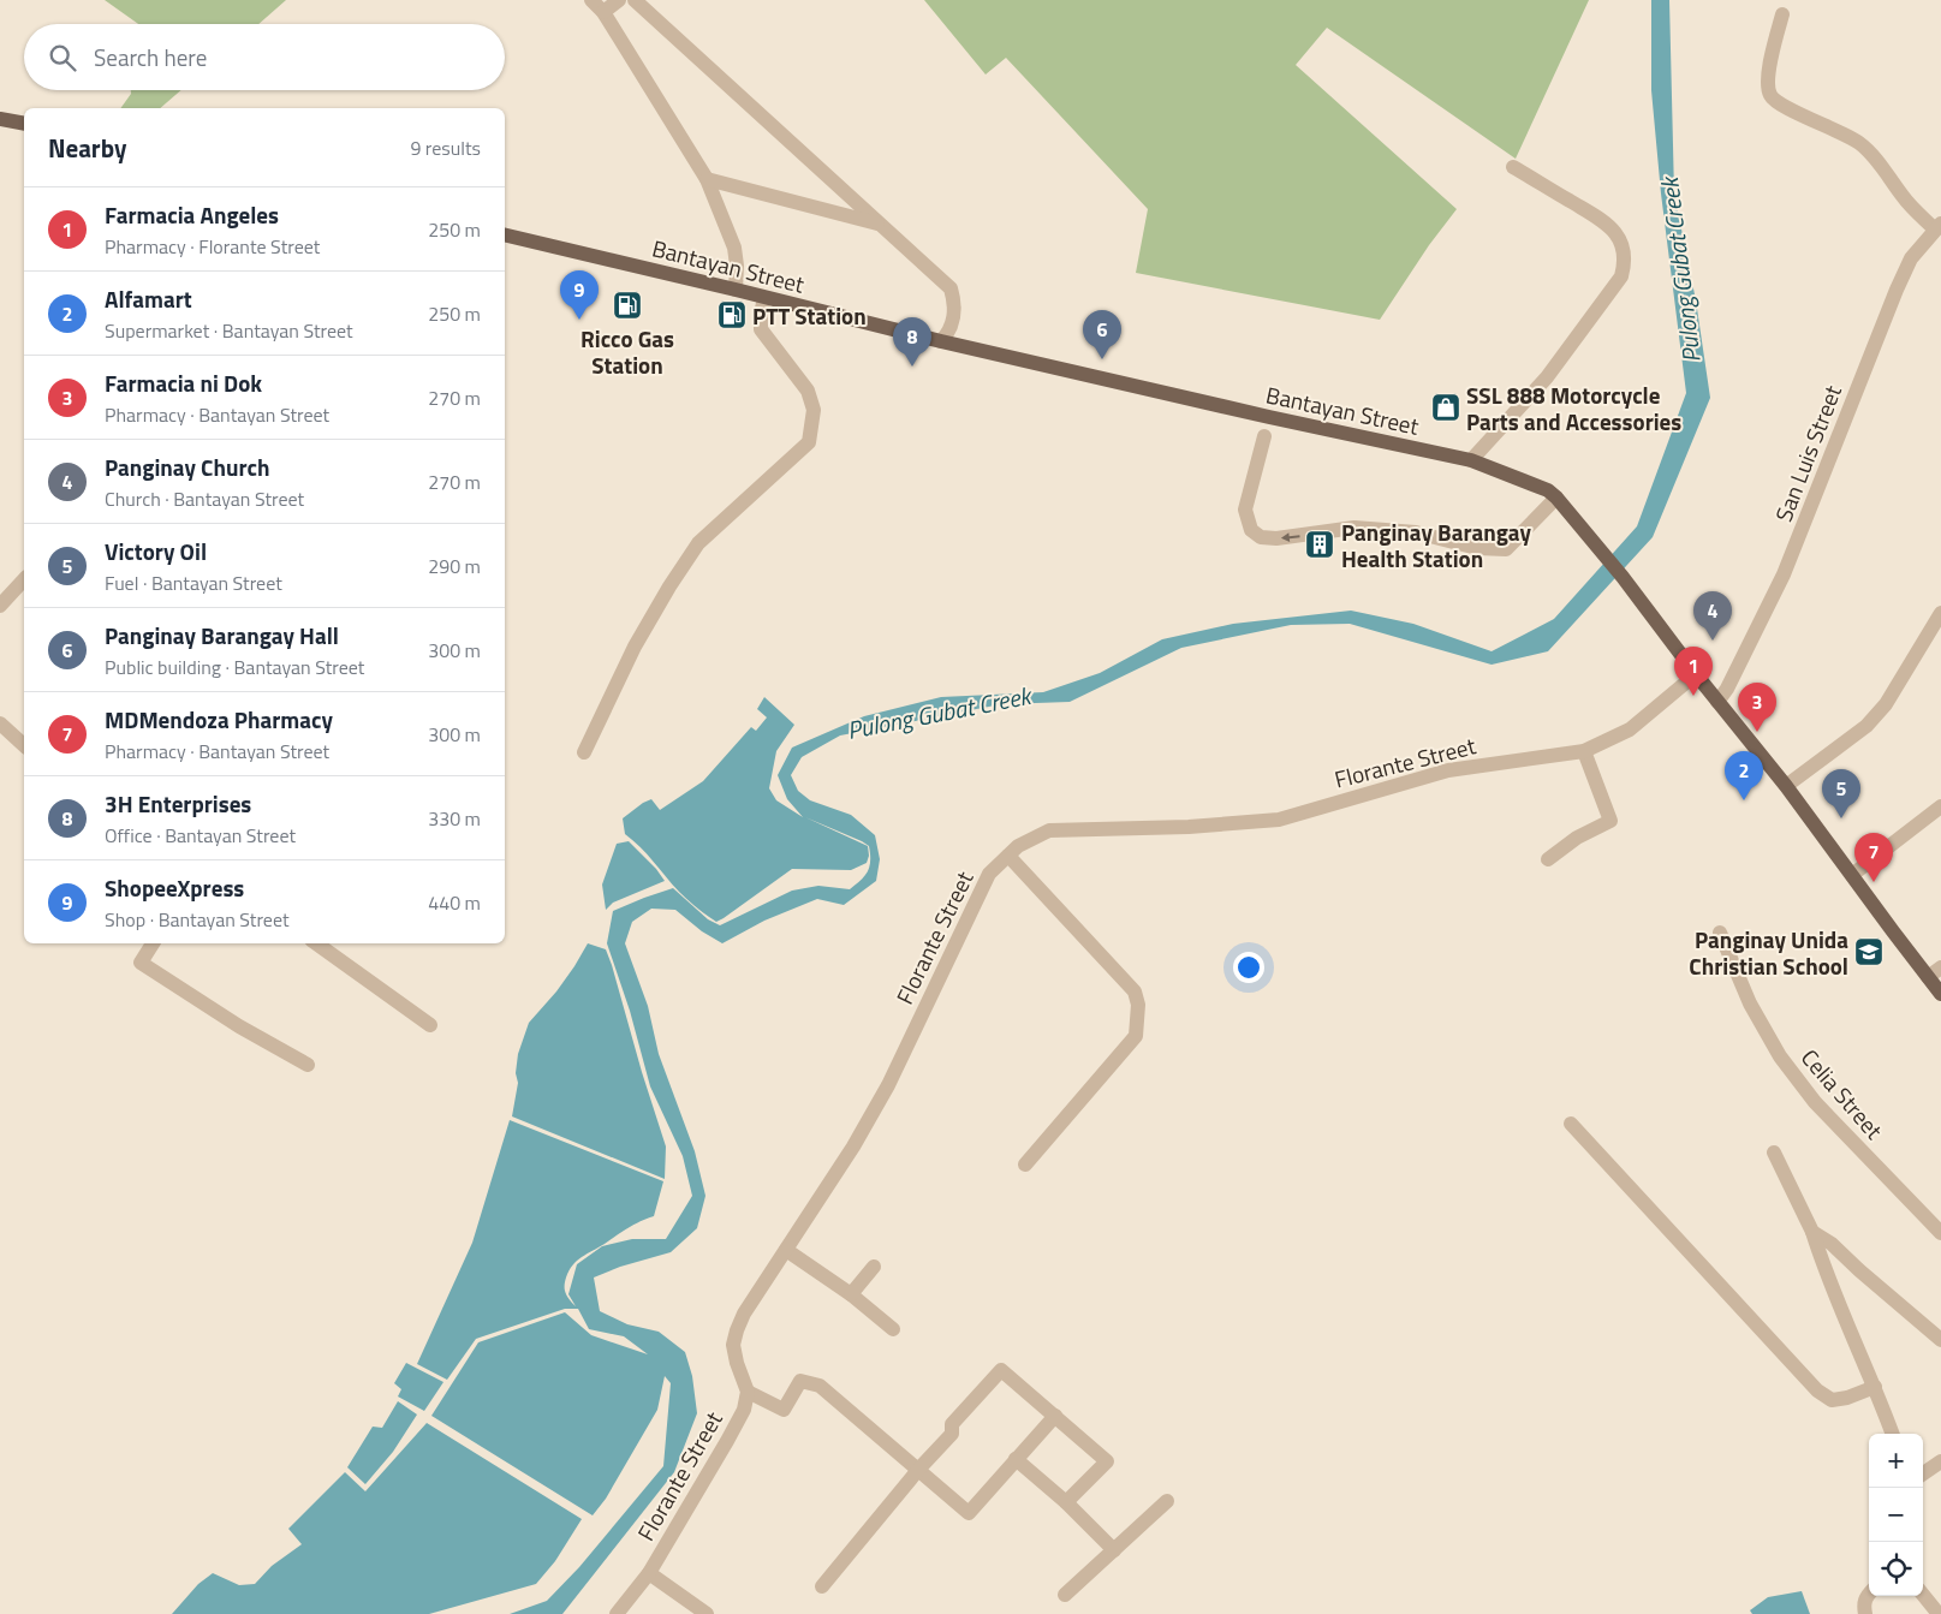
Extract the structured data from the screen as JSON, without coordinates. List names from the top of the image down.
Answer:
{
  "streets": {
    "main road": ["Bantayan Street"],
    "street": ["San Luis Street", "Florante Street", "Celia Street"]
  },
  "crossings": [
    ["Bantayan Street", "San Luis Street"],
    ["Bantayan Street", "Florante Street"]
  ],
  "water": ["Pulong Gubat Creek"],
  "places": {
    "fuel station": ["Ricco Gas Station", "PTT Station"],
    "shop": ["SSL 888 Motorcycle Parts and Accessories"],
    "building": ["Panginay Barangay Health Station"],
    "school or university": ["Panginay Unida Christian School"]
  },
  "page": {
    "search": "Search here",
    "heading": ["Nearby", "9 results"],
    "list": [
      {
        "mark": "1",
        "name": "Farmacia Angeles",
        "note": "Pharmacy · Florante Street",
        "value": "250 m"
      },
      {
        "mark": "2",
        "name": "Alfamart",
        "note": "Supermarket · Bantayan Street",
        "value": "250 m"
      },
      {
        "mark": "3",
        "name": "Farmacia ni Dok",
        "note": "Pharmacy · Bantayan Street",
        "value": "270 m"
      },
      {
        "mark": "4",
        "name": "Panginay Church",
        "note": "Church · Bantayan Street",
        "value": "270 m"
      },
      {
        "mark": "5",
        "name": "Victory Oil",
        "note": "Fuel · Bantayan Street",
        "value": "290 m"
      },
      {
        "mark": "6",
        "name": "Panginay Barangay Hall",
        "note": "Public building · Bantayan Street",
        "value": "300 m"
      },
      {
        "mark": "7",
        "name": "MDMendoza Pharmacy",
        "note": "Pharmacy · Bantayan Street",
        "value": "300 m"
      },
      {
        "mark": "8",
        "name": "3H Enterprises",
        "note": "Office · Bantayan Street",
        "value": "330 m"
      },
      {
        "mark": "9",
        "name": "ShopeeXpress",
        "note": "Shop · Bantayan Street",
        "value": "440 m"
      }
    ],
    "pins": [
      "9",
      "6",
      "8",
      "4",
      "1",
      "3",
      "2",
      "5",
      "7"
    ],
    "map_buttons": ["+", "−"]
  }
}
